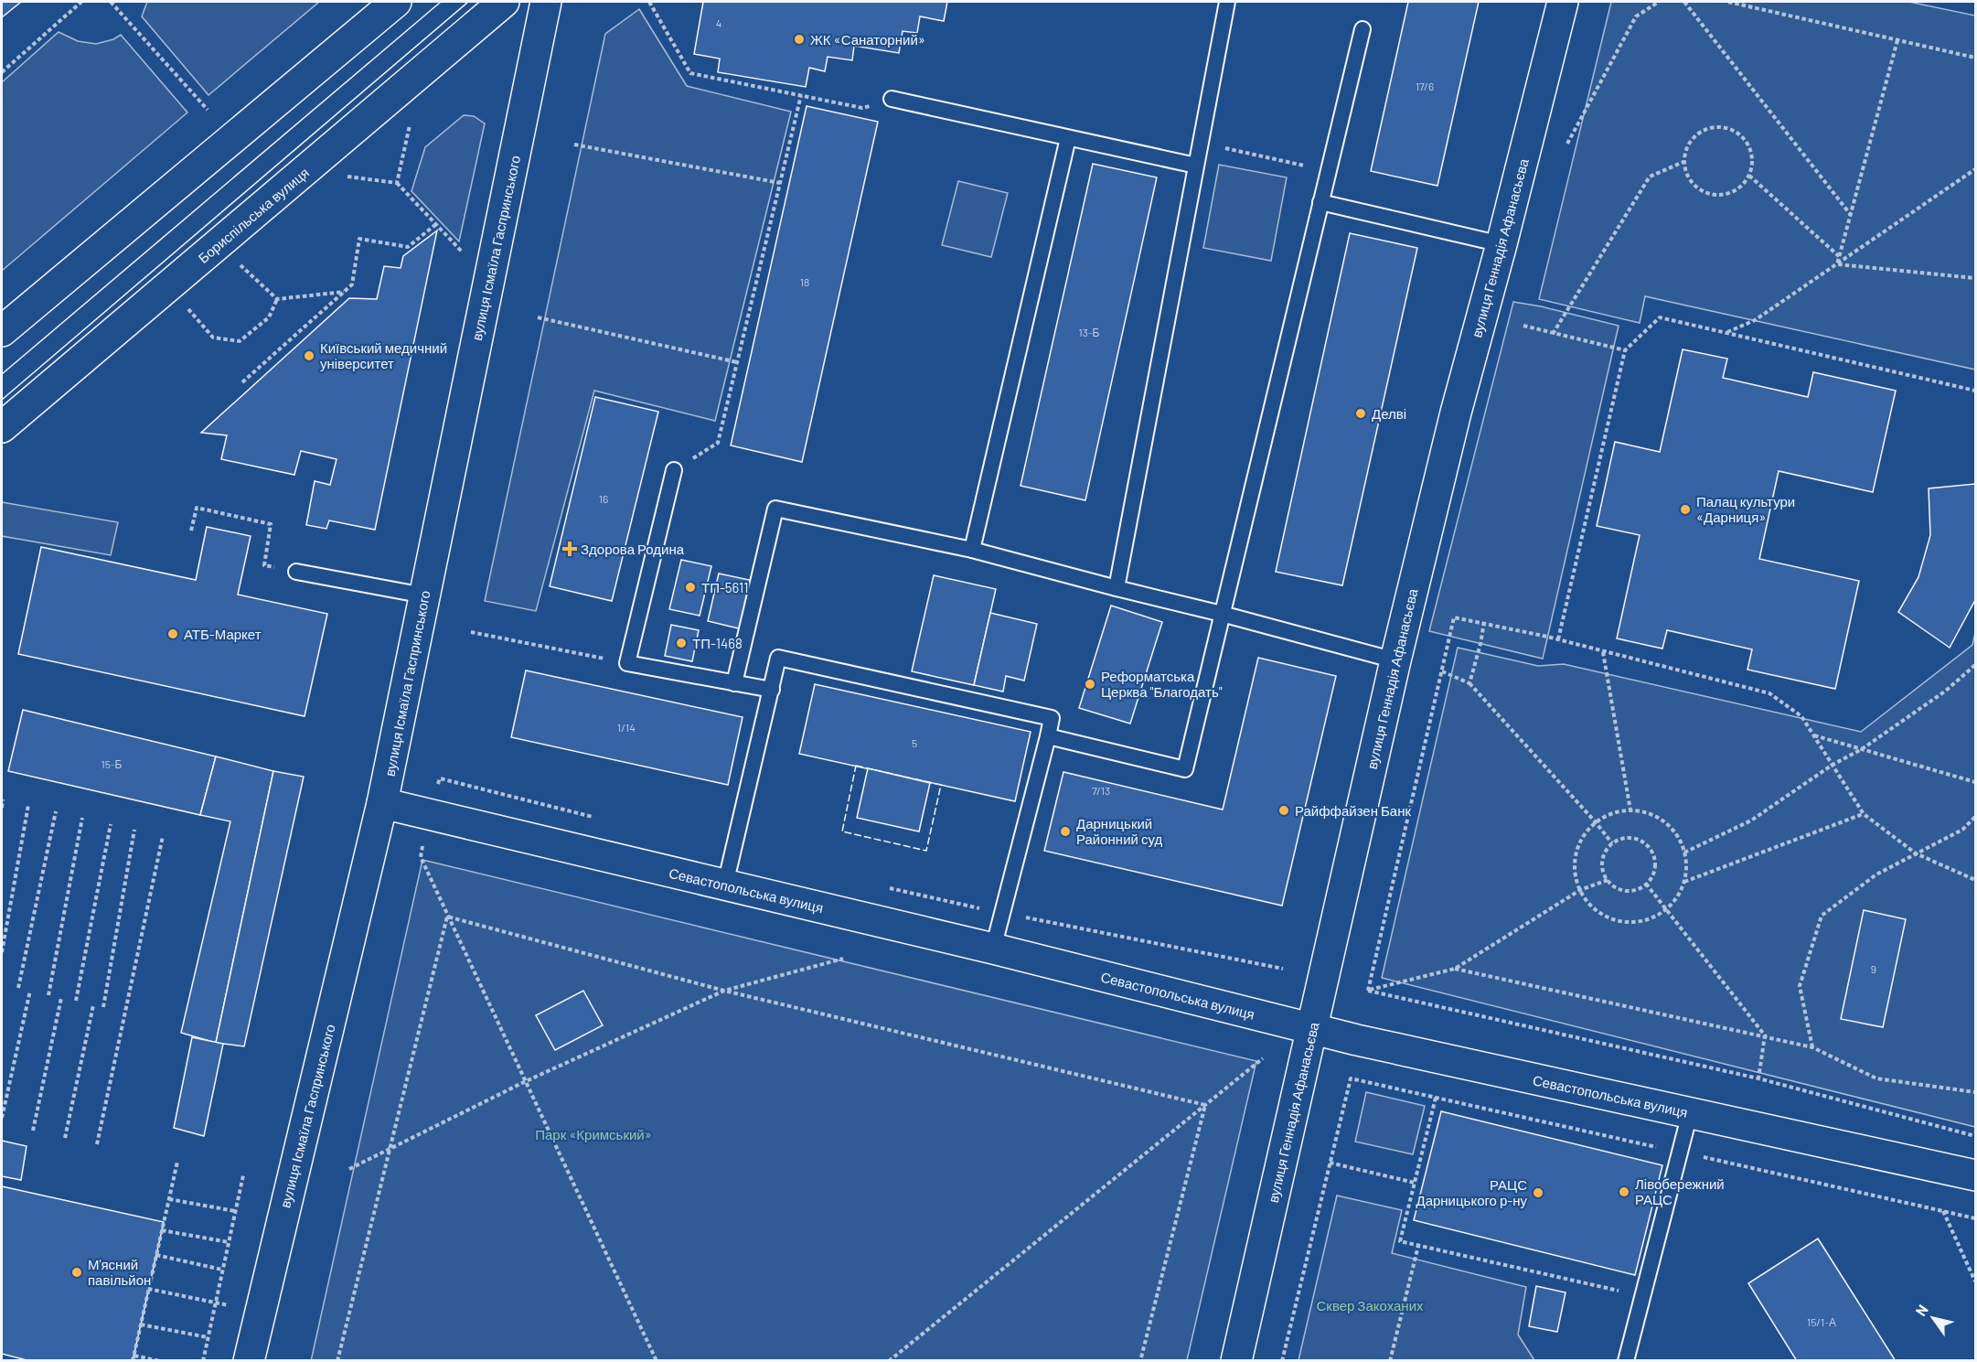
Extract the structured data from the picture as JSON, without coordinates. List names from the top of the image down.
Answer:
{
  "streets": {
    "street": [
      "Бориспільська вулиця",
      "вулиця Ісмаїла Гаспринського",
      "вулиця Геннадія Афанасьєва",
      "Севастопольська вулиця"
    ]
  },
  "crossings": [
    ["вулиця Ісмаїла Гаспринського", "Севастопольська вулиця"],
    ["вулиця Геннадія Афанасьєва", "Севастопольська вулиця"]
  ],
  "parks": ["Парк «Кримський»", "Сквер Закоханих"],
  "places": {
    "other": [
      "ЖК «Санаторний»",
      "Київський медичний університет",
      "Делві",
      "Палац культури «Дарниця»",
      "ТП-5611",
      "АТБ-Маркет",
      "ТП-1468",
      "Реформатська Церква \"Благодать\"",
      "Райффайзен Банк",
      "Дарницький Районний суд",
      "Лівобережний РАЦС",
      "РАЦС Дарницького р-ну",
      "М'ясний павільйон"
    ],
    "health": ["Здорова Родина"]
  },
  "house_numbers": [
    "4",
    "17/6",
    "18",
    "13-Б",
    "16",
    "1/14",
    "5",
    "15-Б",
    "7/13",
    "9",
    "15/1-А"
  ],
  "north": "top left"
}
